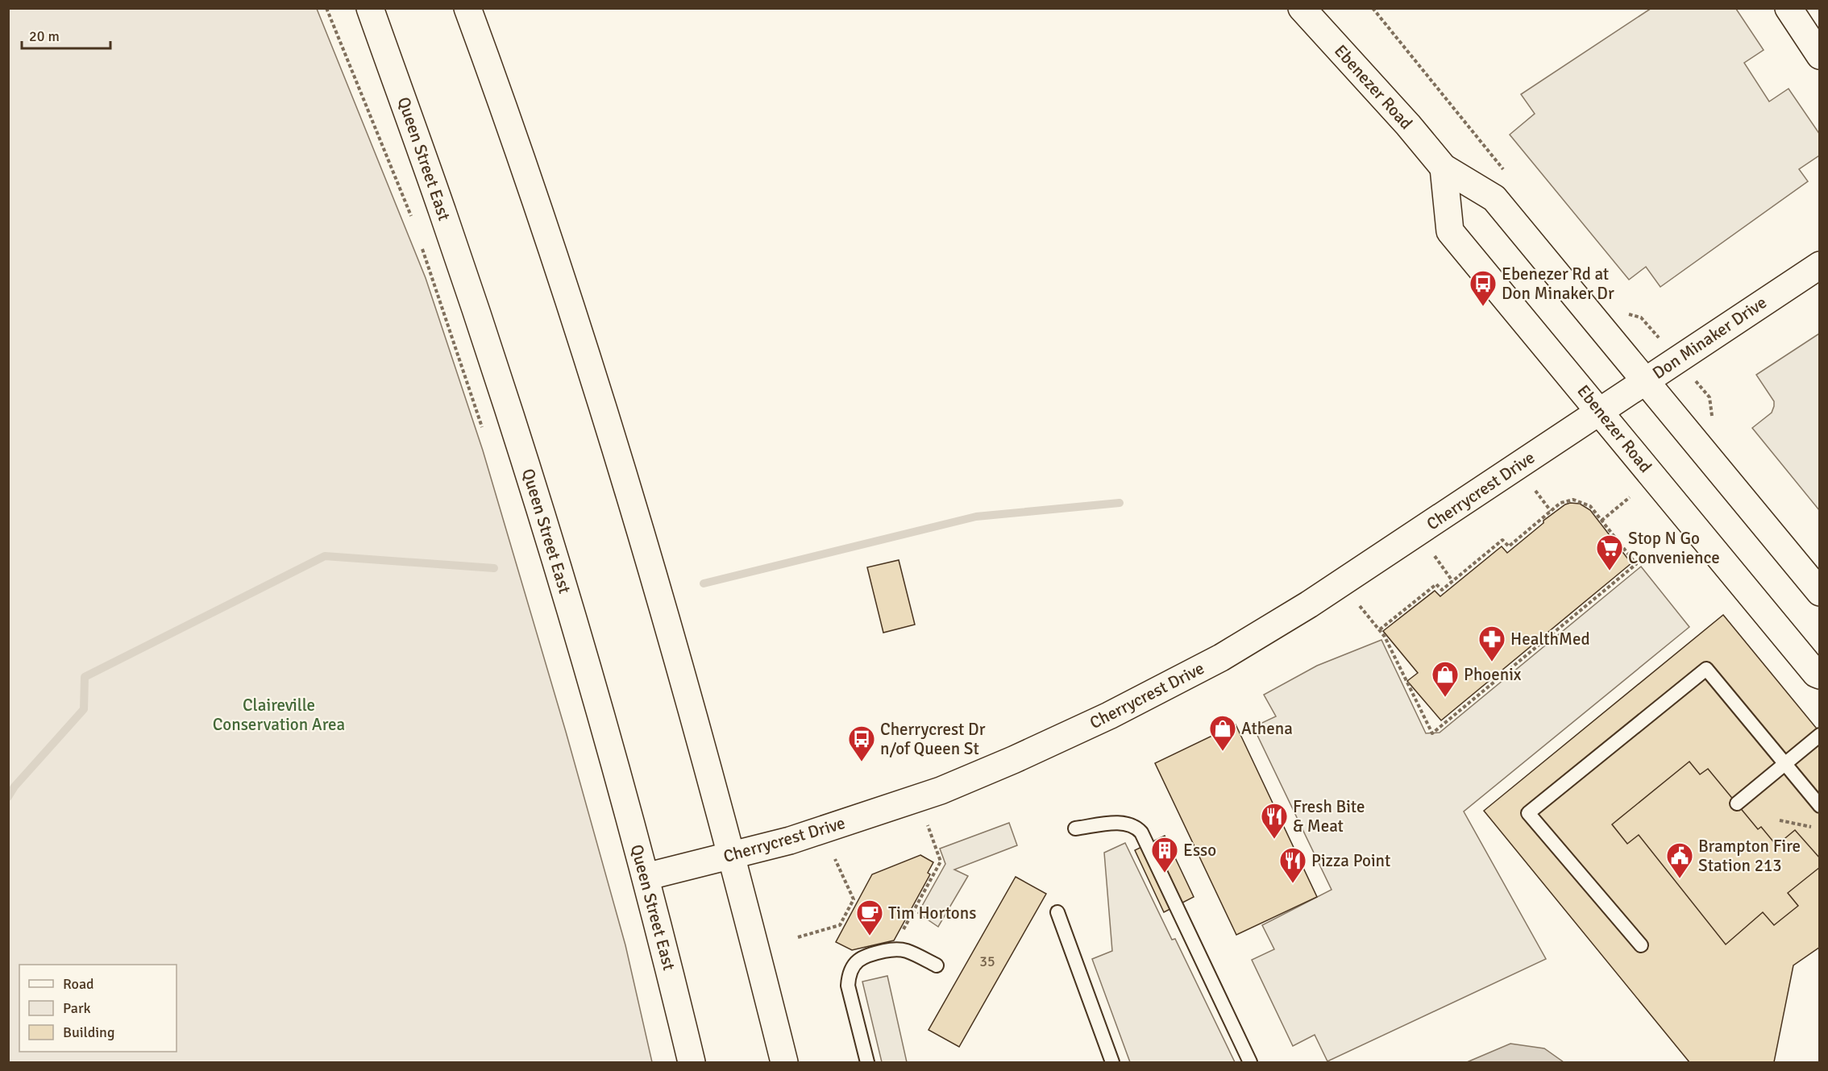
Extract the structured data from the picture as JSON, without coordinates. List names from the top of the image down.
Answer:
{
  "streets": {
    "main road": [
      "Ebenezer Road",
      "Queen Street East",
      "Don Minaker Drive",
      "Cherrycrest Drive"
    ]
  },
  "crossings": [
    ["Ebenezer Road", "Don Minaker Drive"],
    ["Ebenezer Road", "Cherrycrest Drive"],
    ["Queen Street East", "Cherrycrest Drive"],
    ["Don Minaker Drive", "Cherrycrest Drive"]
  ],
  "parks": ["Claireville Conservation Area"],
  "places": {
    "bus stop": ["Ebenezer Rd at Don Minaker Dr", "Cherrycrest Dr n/of Queen St"],
    "supermarket": ["Stop N Go Convenience"],
    "pharmacy": ["HealthMed"],
    "shop": ["Phoenix", "Athena"],
    "restaurant": ["Fresh Bite & Meat", "Pizza Point"],
    "building": ["Esso"],
    "public building": ["Brampton Fire Station 213"],
    "cafe": ["Tim Hortons"]
  },
  "house_numbers": ["35"],
  "legend": ["Road", "Park", "Building"],
  "scale_bar": "20 m"
}
